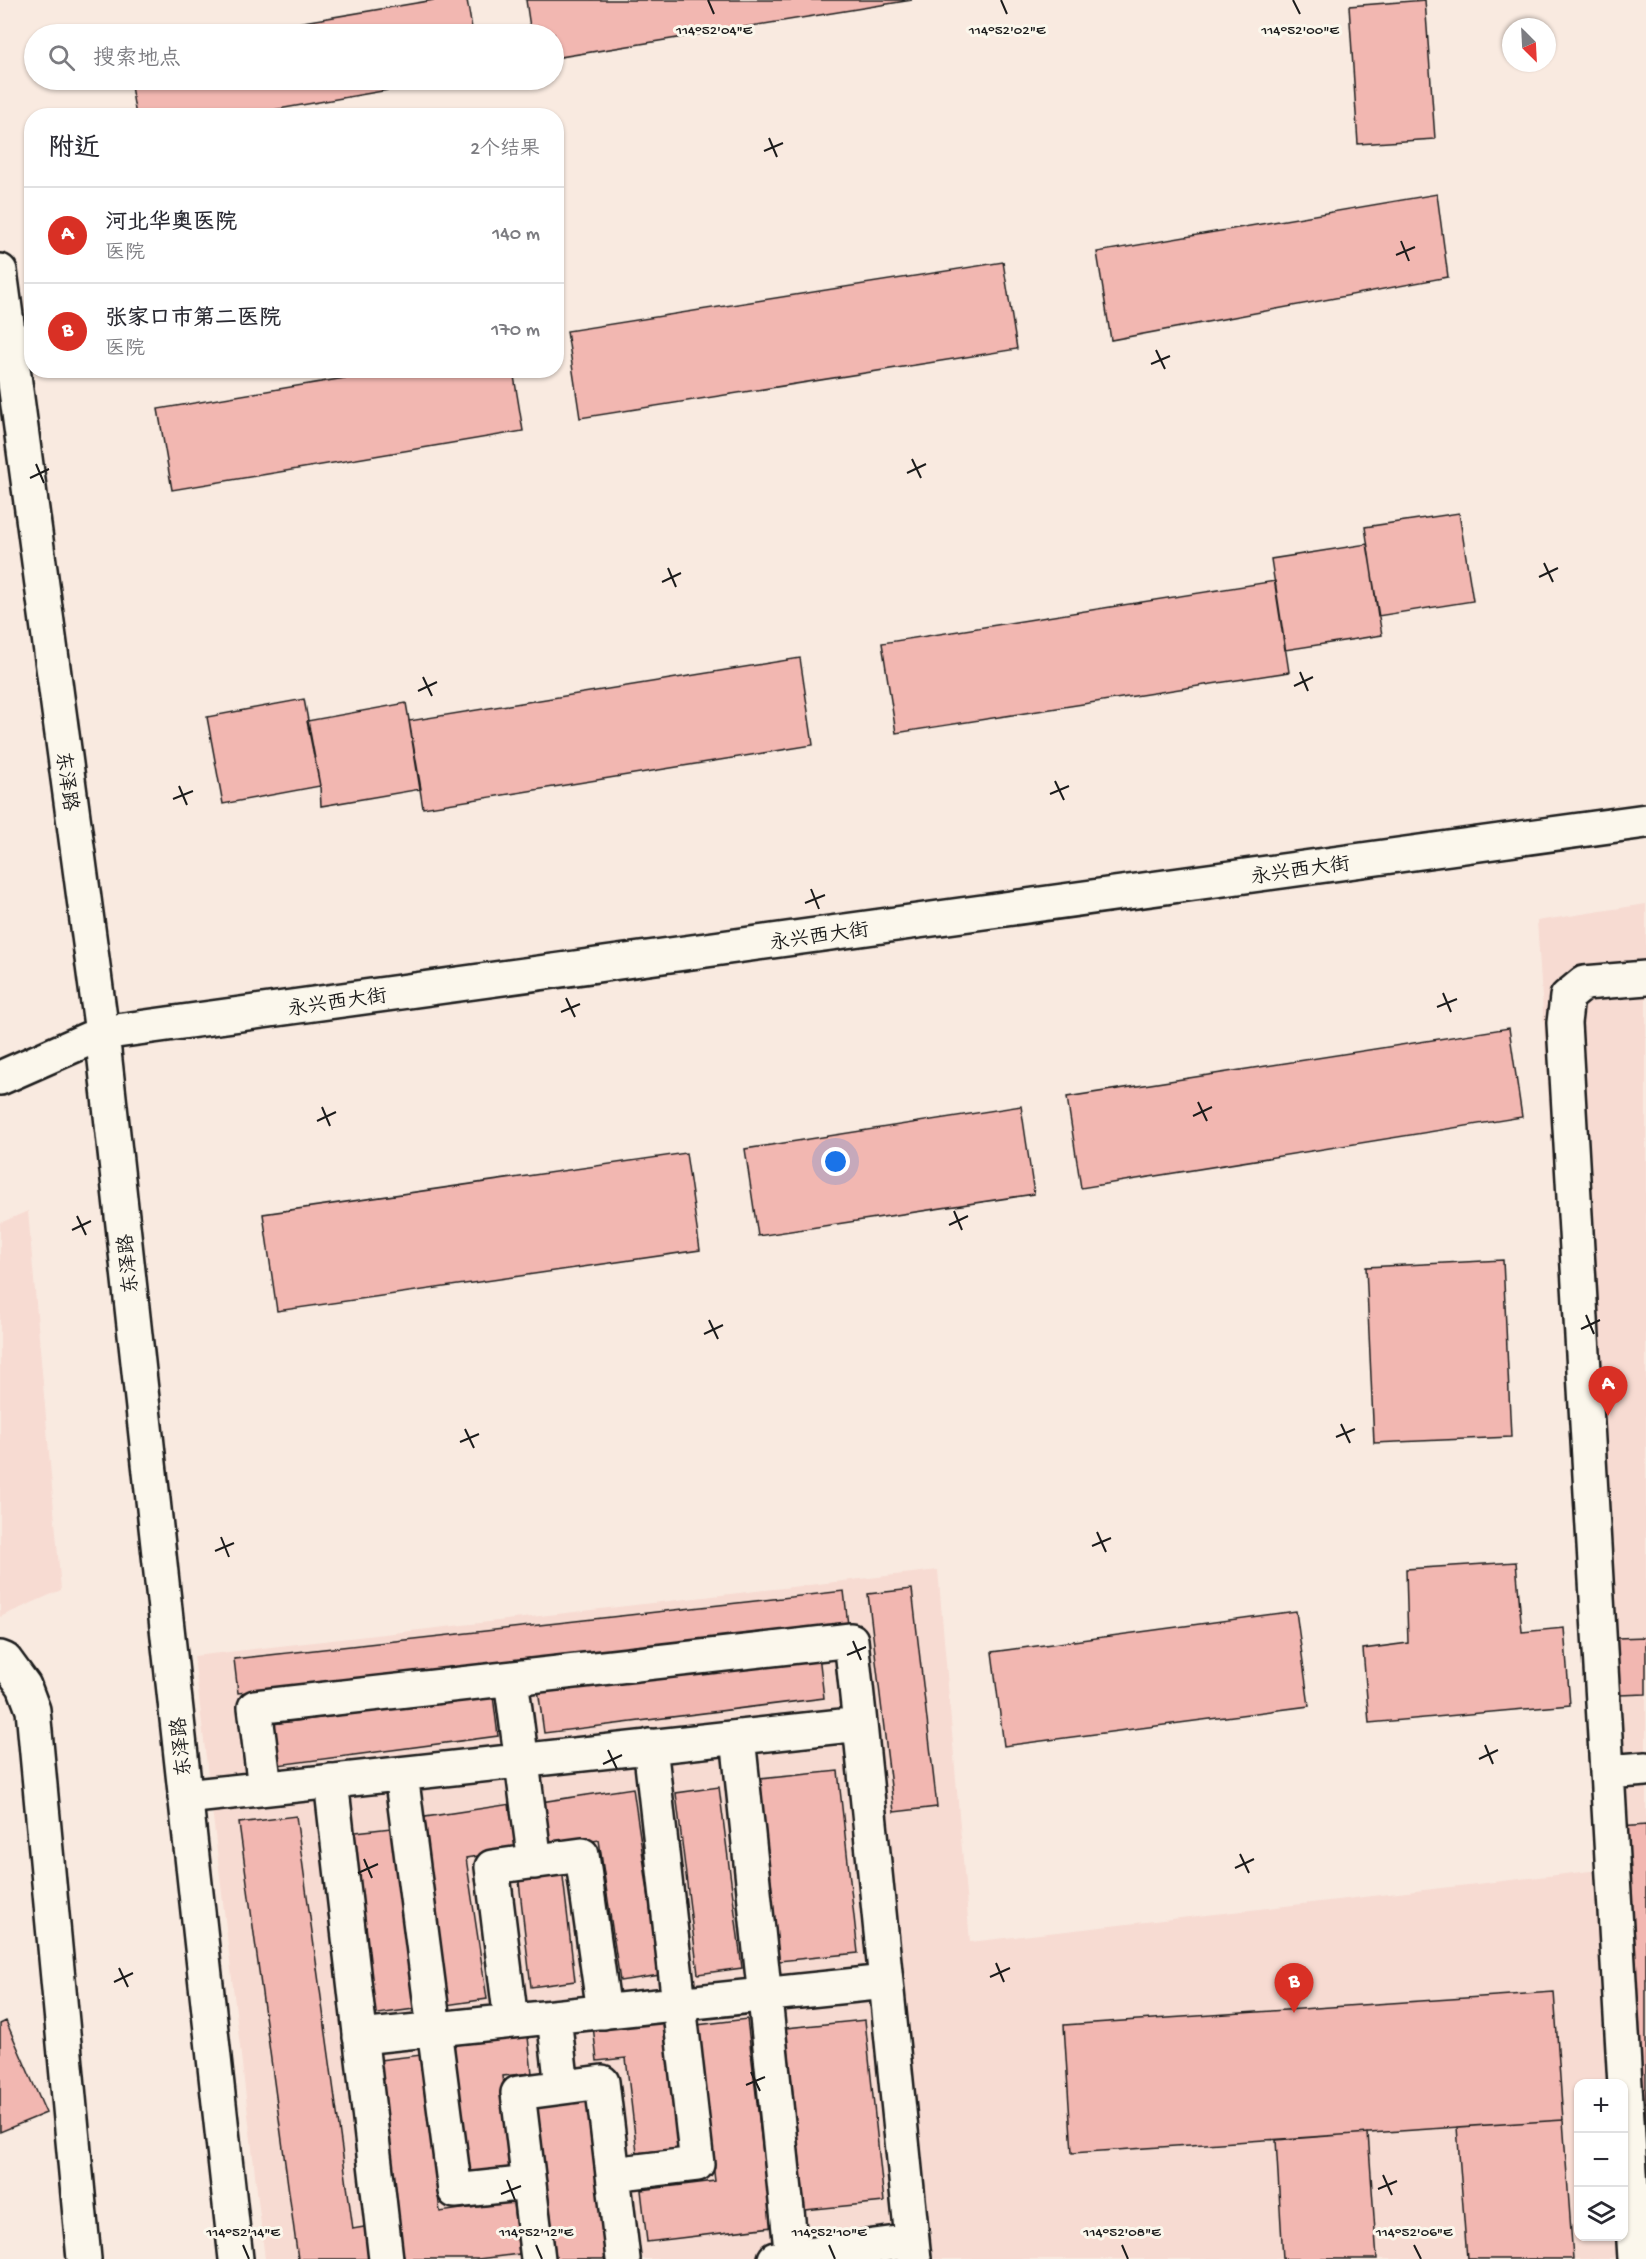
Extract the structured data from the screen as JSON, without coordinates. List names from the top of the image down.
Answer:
{
  "streets": {
    "main road": ["东泽路", "永兴西大街"]
  },
  "crossings": [
    ["东泽路", "永兴西大街"]
  ],
  "north": "bottom right",
  "page": {
    "search": "搜索地点",
    "heading": ["附近", "2个结果"],
    "list": [
      {
        "mark": "A",
        "name": "河北华奥医院",
        "note": "医院",
        "value": "140 m"
      },
      {
        "mark": "B",
        "name": "张家口市第二医院",
        "note": "医院",
        "value": "170 m"
      }
    ],
    "pins": ["A", "B"],
    "map_buttons": ["+", "−"]
  },
  "coordinates": [
    "114°52'04\"E",
    "114°52'02\"E",
    "114°52'00\"E",
    "114°52'14\"E",
    "114°52'12\"E",
    "114°52'10\"E",
    "114°52'08\"E",
    "114°52'06\"E"
  ]
}
